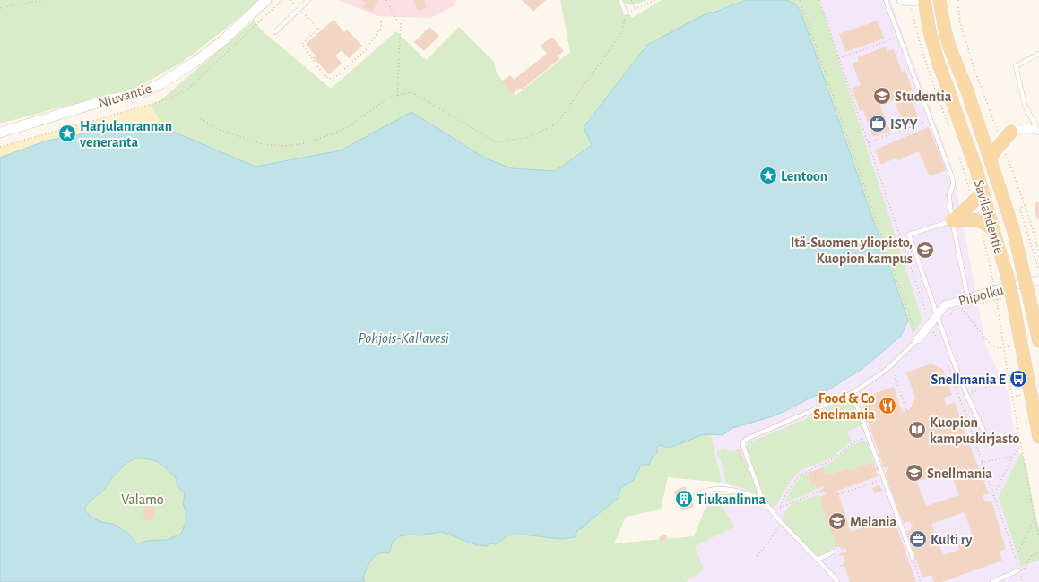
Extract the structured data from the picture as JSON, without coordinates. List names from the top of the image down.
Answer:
{
  "streets": {
    "main road": ["Savilahdentie"],
    "street": ["Niuvantie"],
    "path": ["Piipolku"]
  },
  "crossings": [
    ["Savilahdentie", "Piipolku"]
  ],
  "water": ["Pohjois-Kallavesi"],
  "parks": ["Valamo"],
  "places": {
    "school or university": [
      "Studentia",
      "Itä-Suomen yliopisto, Kuopion kampus",
      "Snellmania",
      "Melania"
    ],
    "office": ["ISYY", "Kulti ry"],
    "place": ["Harjulanrannan veneranta", "Lentoon"],
    "bus stop": ["Snellmania E"],
    "restaurant": ["Food & Co Snelmania"],
    "library": ["Kuopion kampuskirjasto"],
    "building": ["Tiukanlinna"]
  }
}
